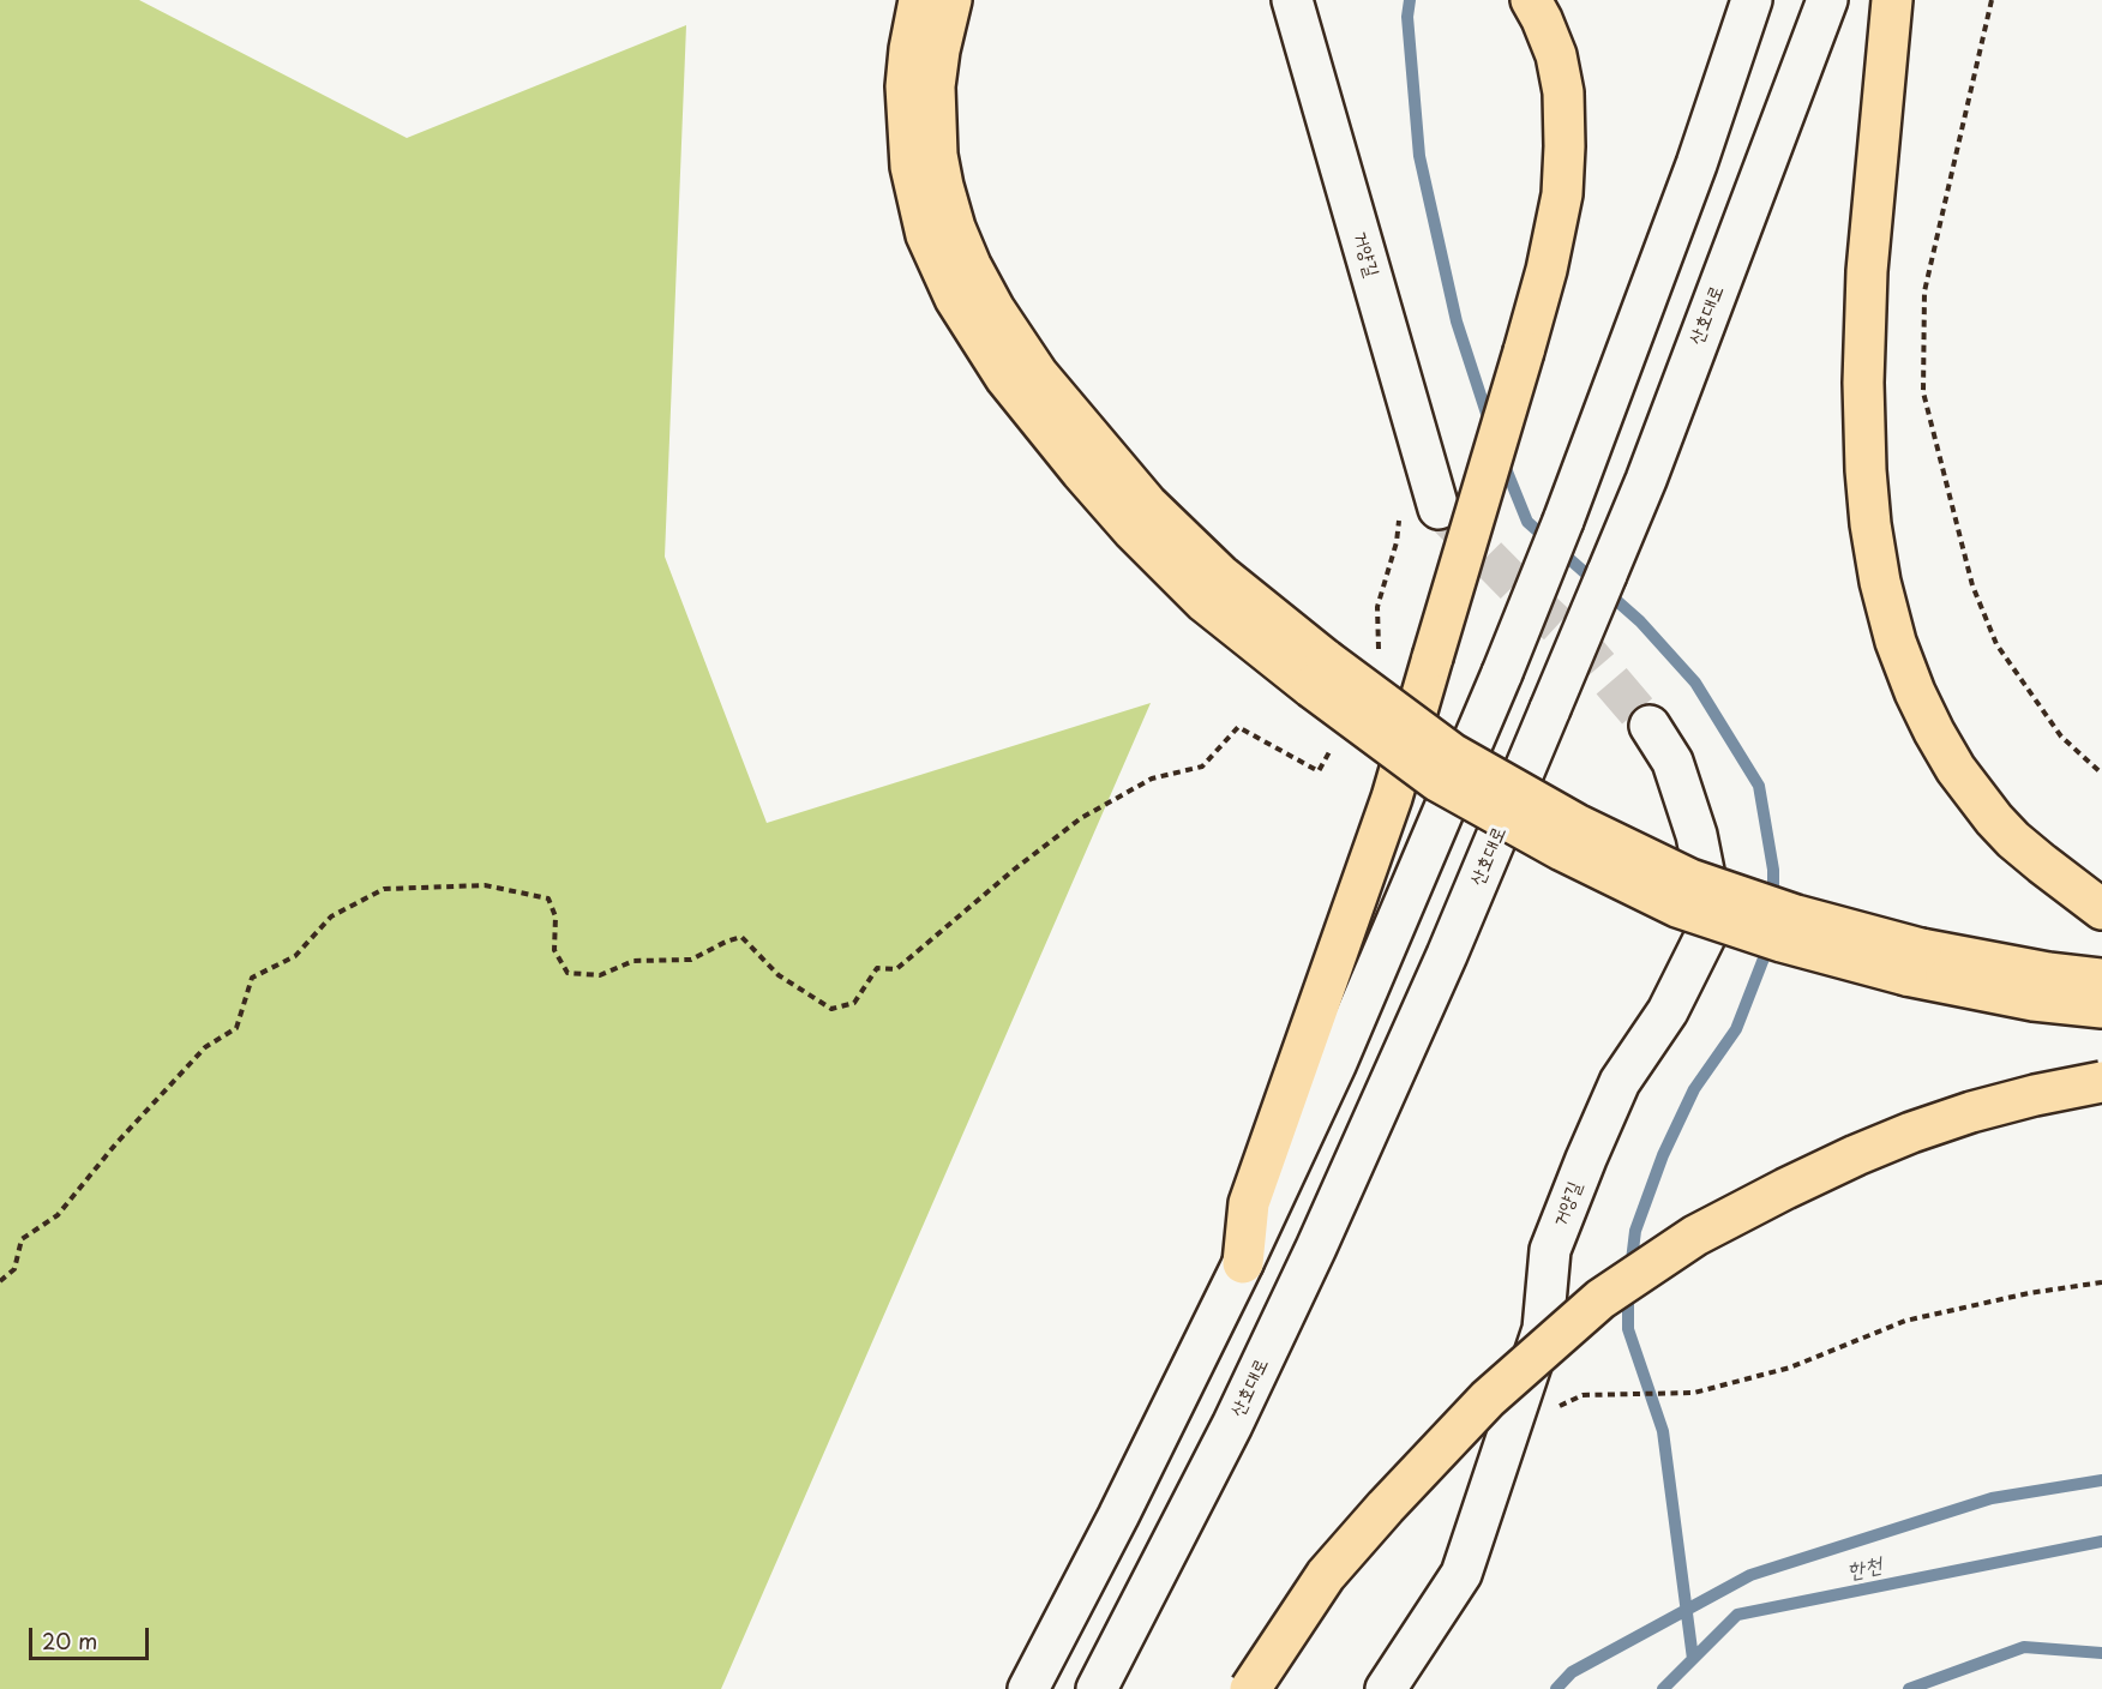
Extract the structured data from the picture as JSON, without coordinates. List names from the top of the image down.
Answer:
{
  "streets": {
    "street": ["거양길", "산호대로"]
  },
  "water": ["한천"],
  "scale_bar": "20 m"
}
